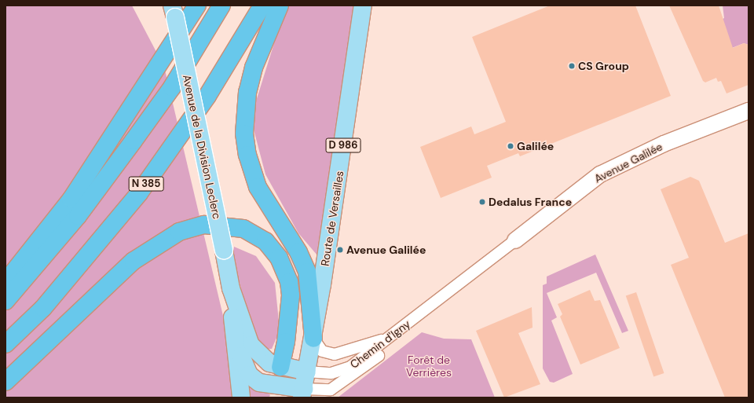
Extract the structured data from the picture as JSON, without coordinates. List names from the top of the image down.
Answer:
{
  "streets": {
    "highway": ["N 385"],
    "main road": [
      "D 986",
      "Avenue de la Division Leclerc",
      "Avenue Galilée",
      "Route de Versailles"
    ],
    "street": ["Chemin d'Igny"]
  },
  "crossings": [
    ["D 986", "Route de Versailles"],
    ["D 986", "Chemin d'Igny"],
    ["Avenue Galilée", "Chemin d'Igny"]
  ],
  "parks": ["Forêt de Verrières"],
  "places": [
    "CS Group",
    "Galilée",
    "Dedalus France",
    "Avenue Galilée"
  ]
}
